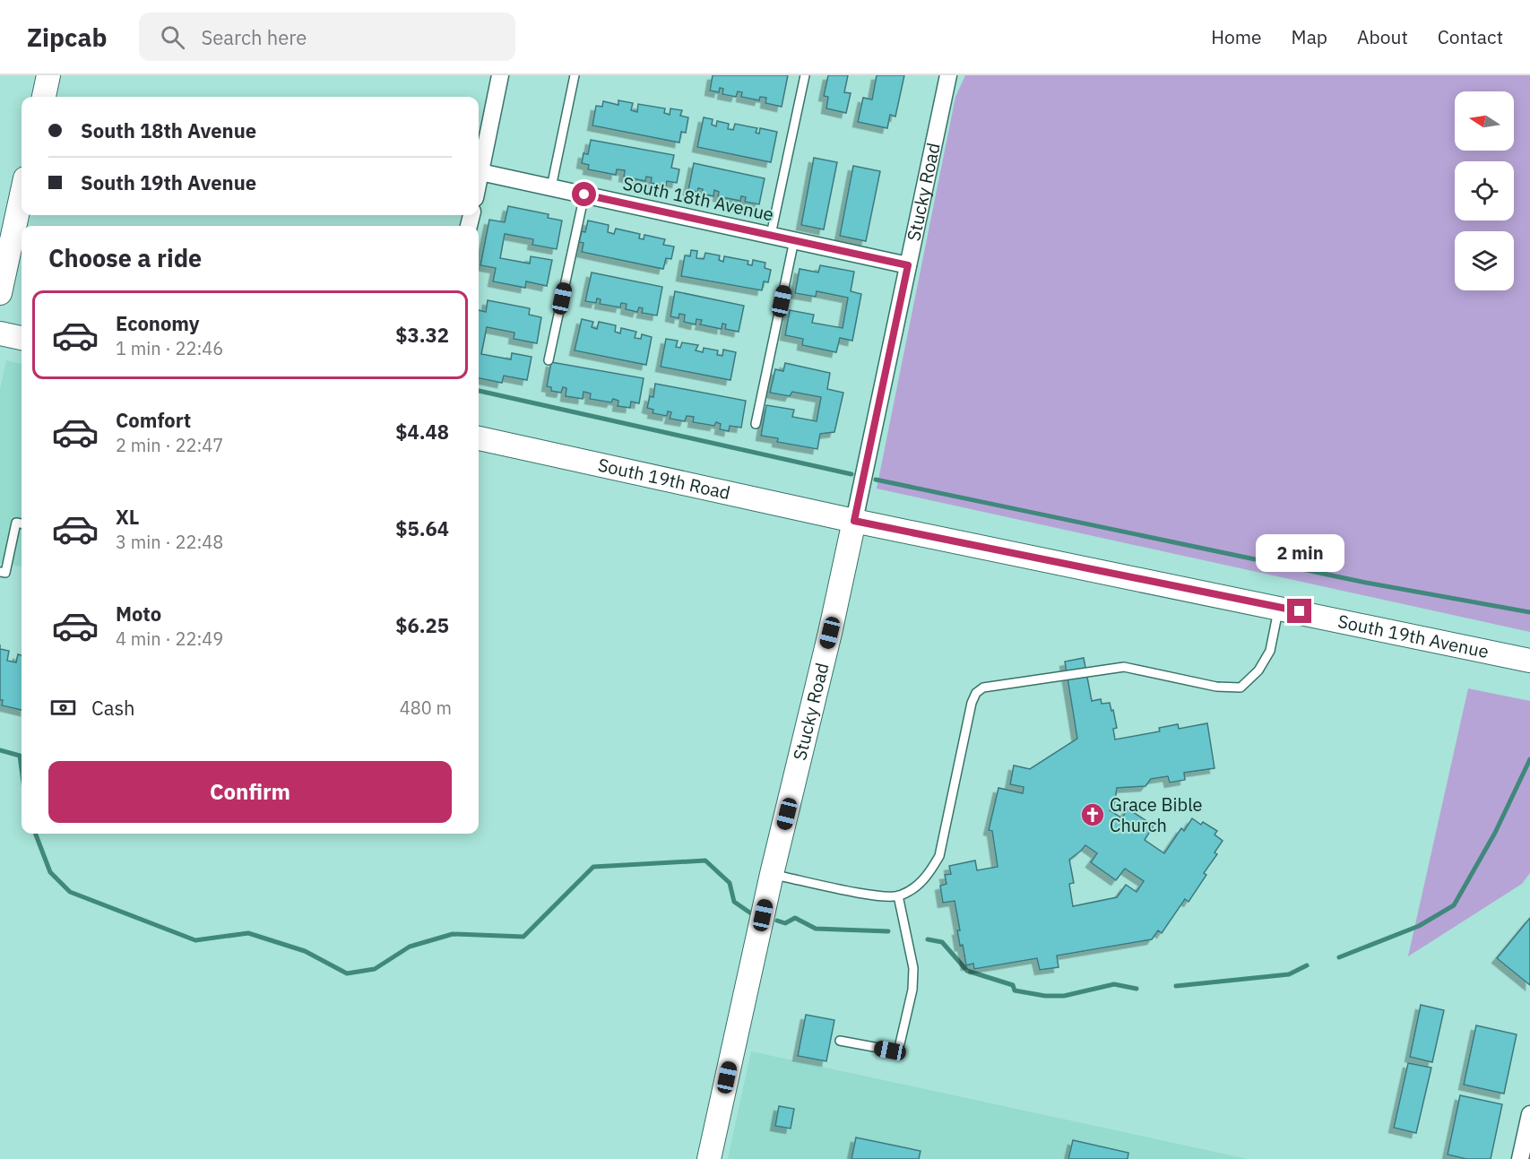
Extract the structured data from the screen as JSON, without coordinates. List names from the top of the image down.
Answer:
{
  "streets": {
    "main road": ["Stucky Road", "South 19th Road", "South 19th Avenue"],
    "street": ["South 18th Avenue"]
  },
  "crossings": [
    ["Stucky Road", "South 18th Avenue"],
    ["Stucky Road", "South 19th Road"],
    ["Stucky Road", "South 19th Avenue"],
    ["South 19th Road", "South 19th Avenue"]
  ],
  "places": {
    "church": ["Grace Bible Church"]
  },
  "north": "left",
  "page": {
    "header": "Zipcab",
    "search": "Search here",
    "nav": [
      "Home",
      "Map",
      "About",
      "Contact"
    ],
    "banner": ["South 18th Avenue", "South 19th Avenue"],
    "heading": "Choose a ride",
    "list": [
      {
        "name": "Economy",
        "note": "1 min · 22:46",
        "value": "$3.32"
      },
      {
        "name": "Comfort",
        "note": "2 min · 22:47",
        "value": "$4.48"
      },
      {
        "name": "XL",
        "note": "3 min · 22:48",
        "value": "$5.64"
      },
      {
        "name": "Moto",
        "note": "4 min · 22:49",
        "value": "$6.25"
      }
    ],
    "bubble": "2 min",
    "pay": ["Cash", "480 m"],
    "buttons": "Confirm"
  }
}
